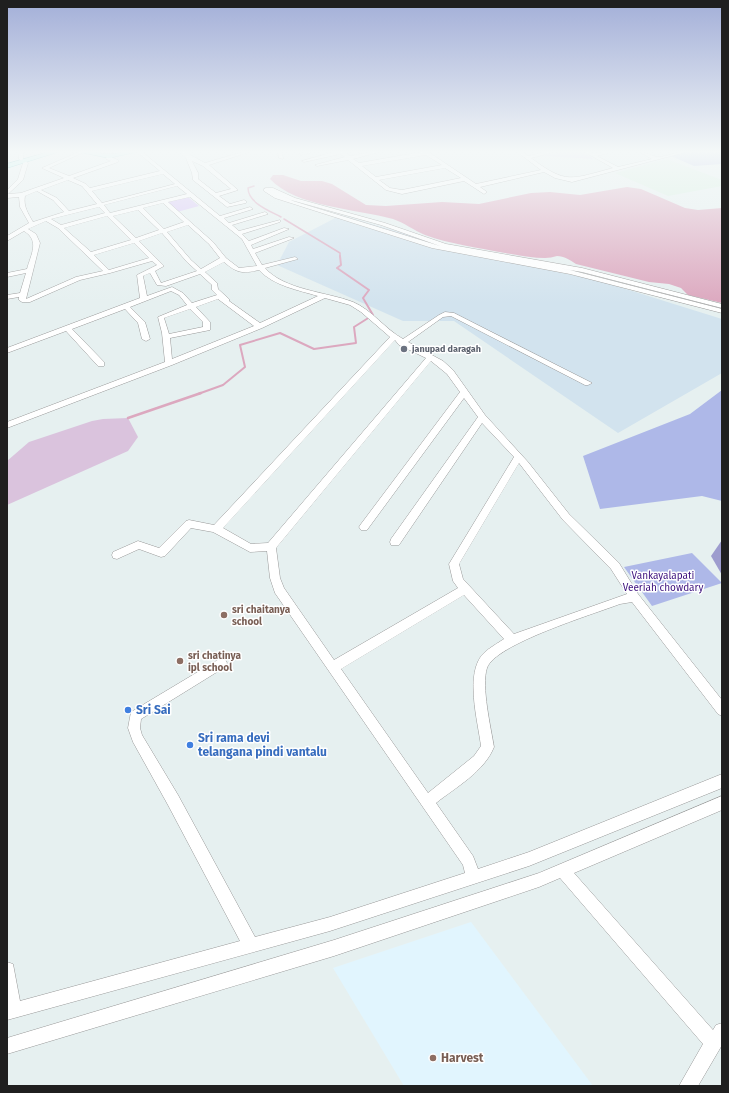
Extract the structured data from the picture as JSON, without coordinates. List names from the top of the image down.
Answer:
{
  "parks": ["Vankayalapati Veeriah chowdary"],
  "places": [
    "janupad daragah",
    "sri chaitanya school",
    "sri chatinya ipl school",
    "Sri Sai",
    "Sri rama devi telangana pindi vantalu",
    "Harvest"
  ]
}
